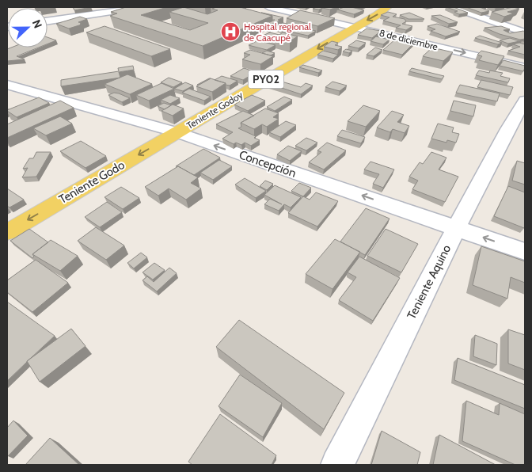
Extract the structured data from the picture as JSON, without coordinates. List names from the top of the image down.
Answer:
{
  "streets": {
    "main road": ["PY02", "Teniente Godoy", "Teniente Godo"],
    "street": ["8 de diciembre", "Concepción", "Teniente Aquino"]
  },
  "crossings": [
    ["8 de diciembre", "PY02"],
    ["8 de diciembre", "Teniente Godoy"],
    ["PY02", "Teniente Godoy"],
    ["Teniente Godoy", "Concepción"],
    ["Teniente Godoy", "Teniente Godo"],
    ["Concepción", "Teniente Godo"],
    ["Concepción", "Teniente Aquino"]
  ],
  "one_way": ["Teniente Godoy", "Concepción", "Teniente Godo"],
  "places": {
    "hospital": ["Hospital regional de Caacupé"]
  },
  "north": "right"
}
